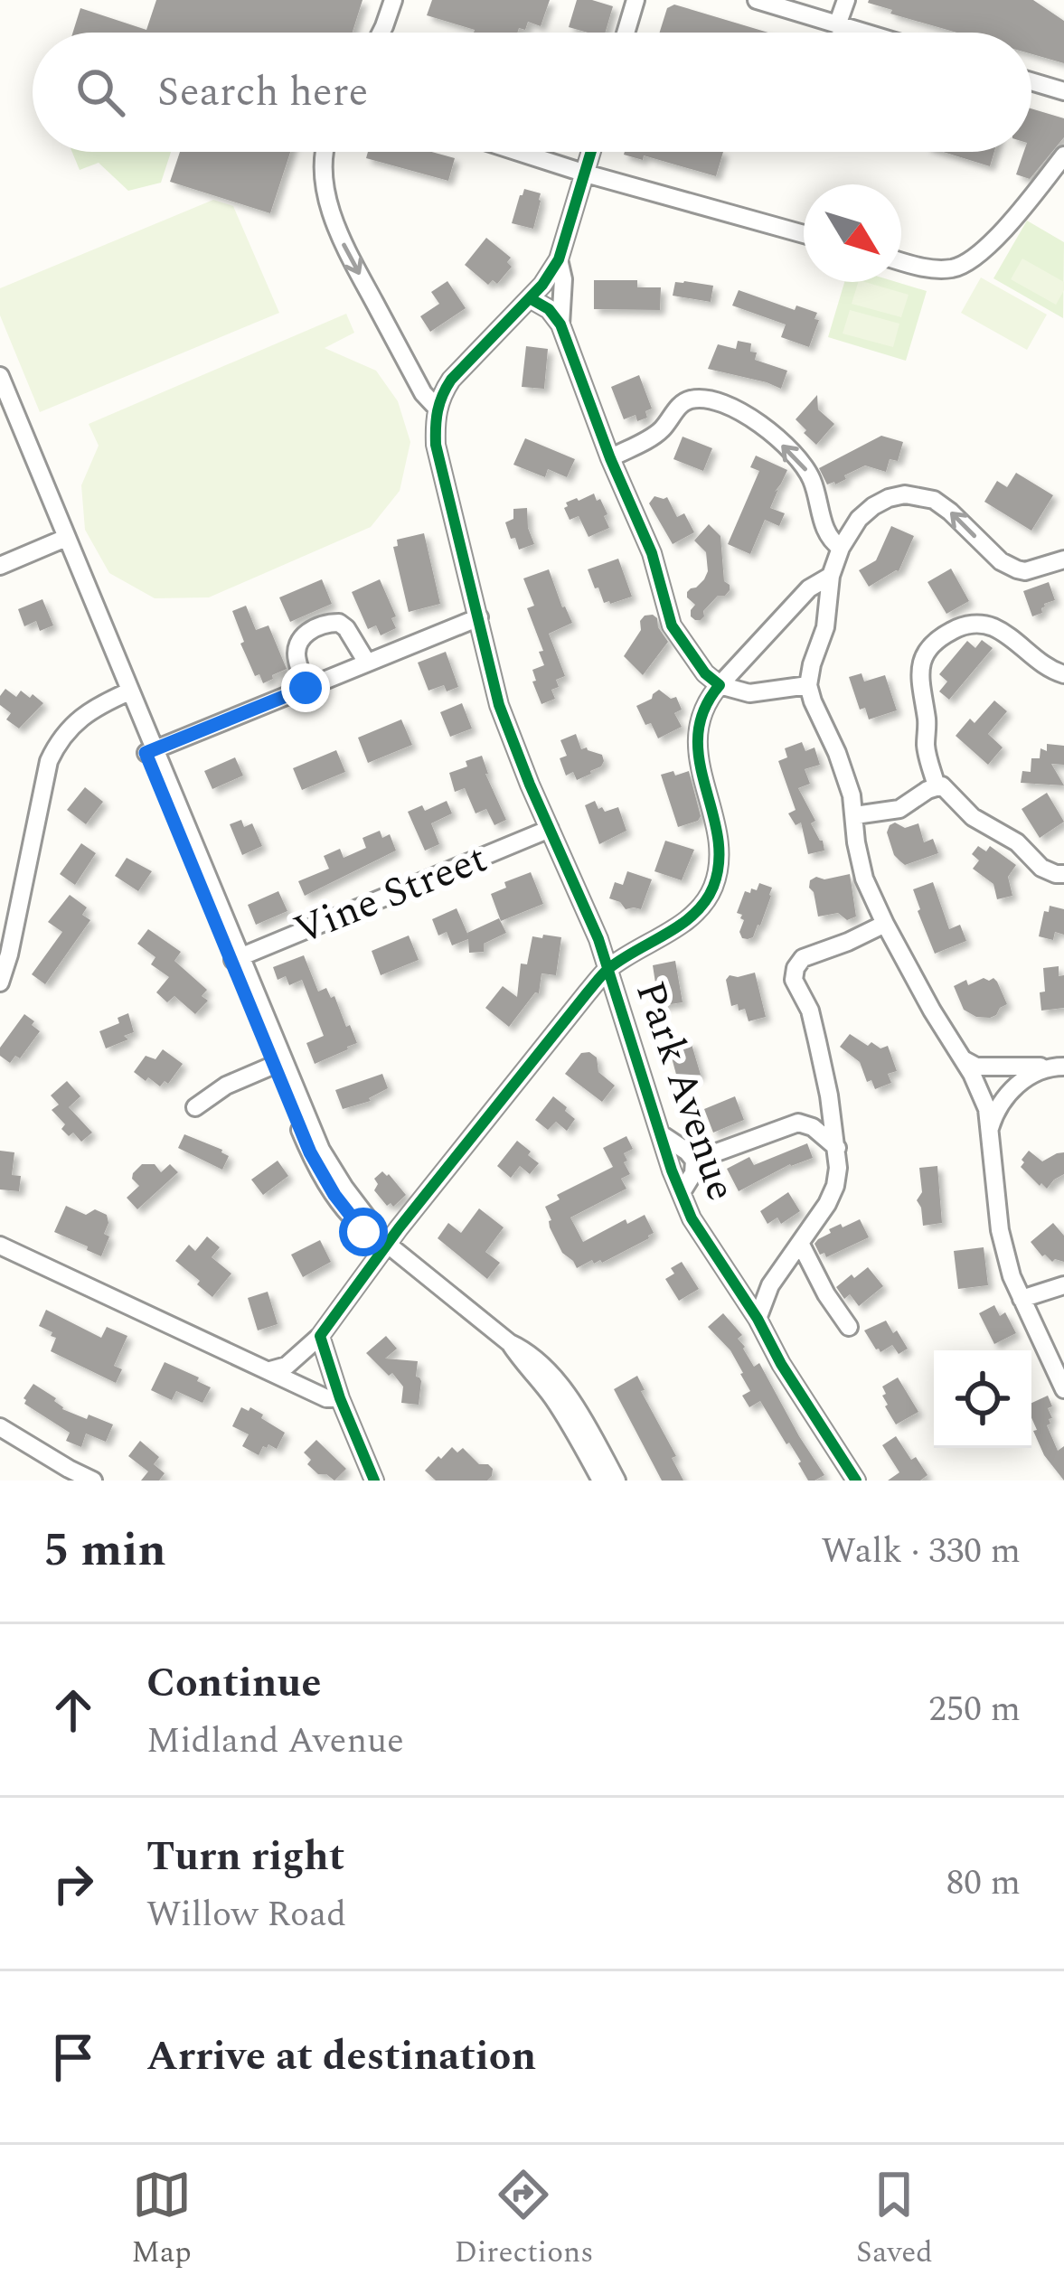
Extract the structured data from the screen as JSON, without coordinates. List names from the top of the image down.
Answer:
{
  "streets": {
    "street": ["Vine Street", "Park Avenue"]
  },
  "north": "bottom right",
  "page": {
    "search": "Search here",
    "heading": ["5 min", "Walk · 330 m"],
    "list": [
      ["Continue", "Midland Avenue", "250 m"],
      ["Turn right", "Willow Road", "80 m"],
      "Arrive at destination"
    ],
    "nav": ["Map", "Directions", "Saved"]
  }
}
